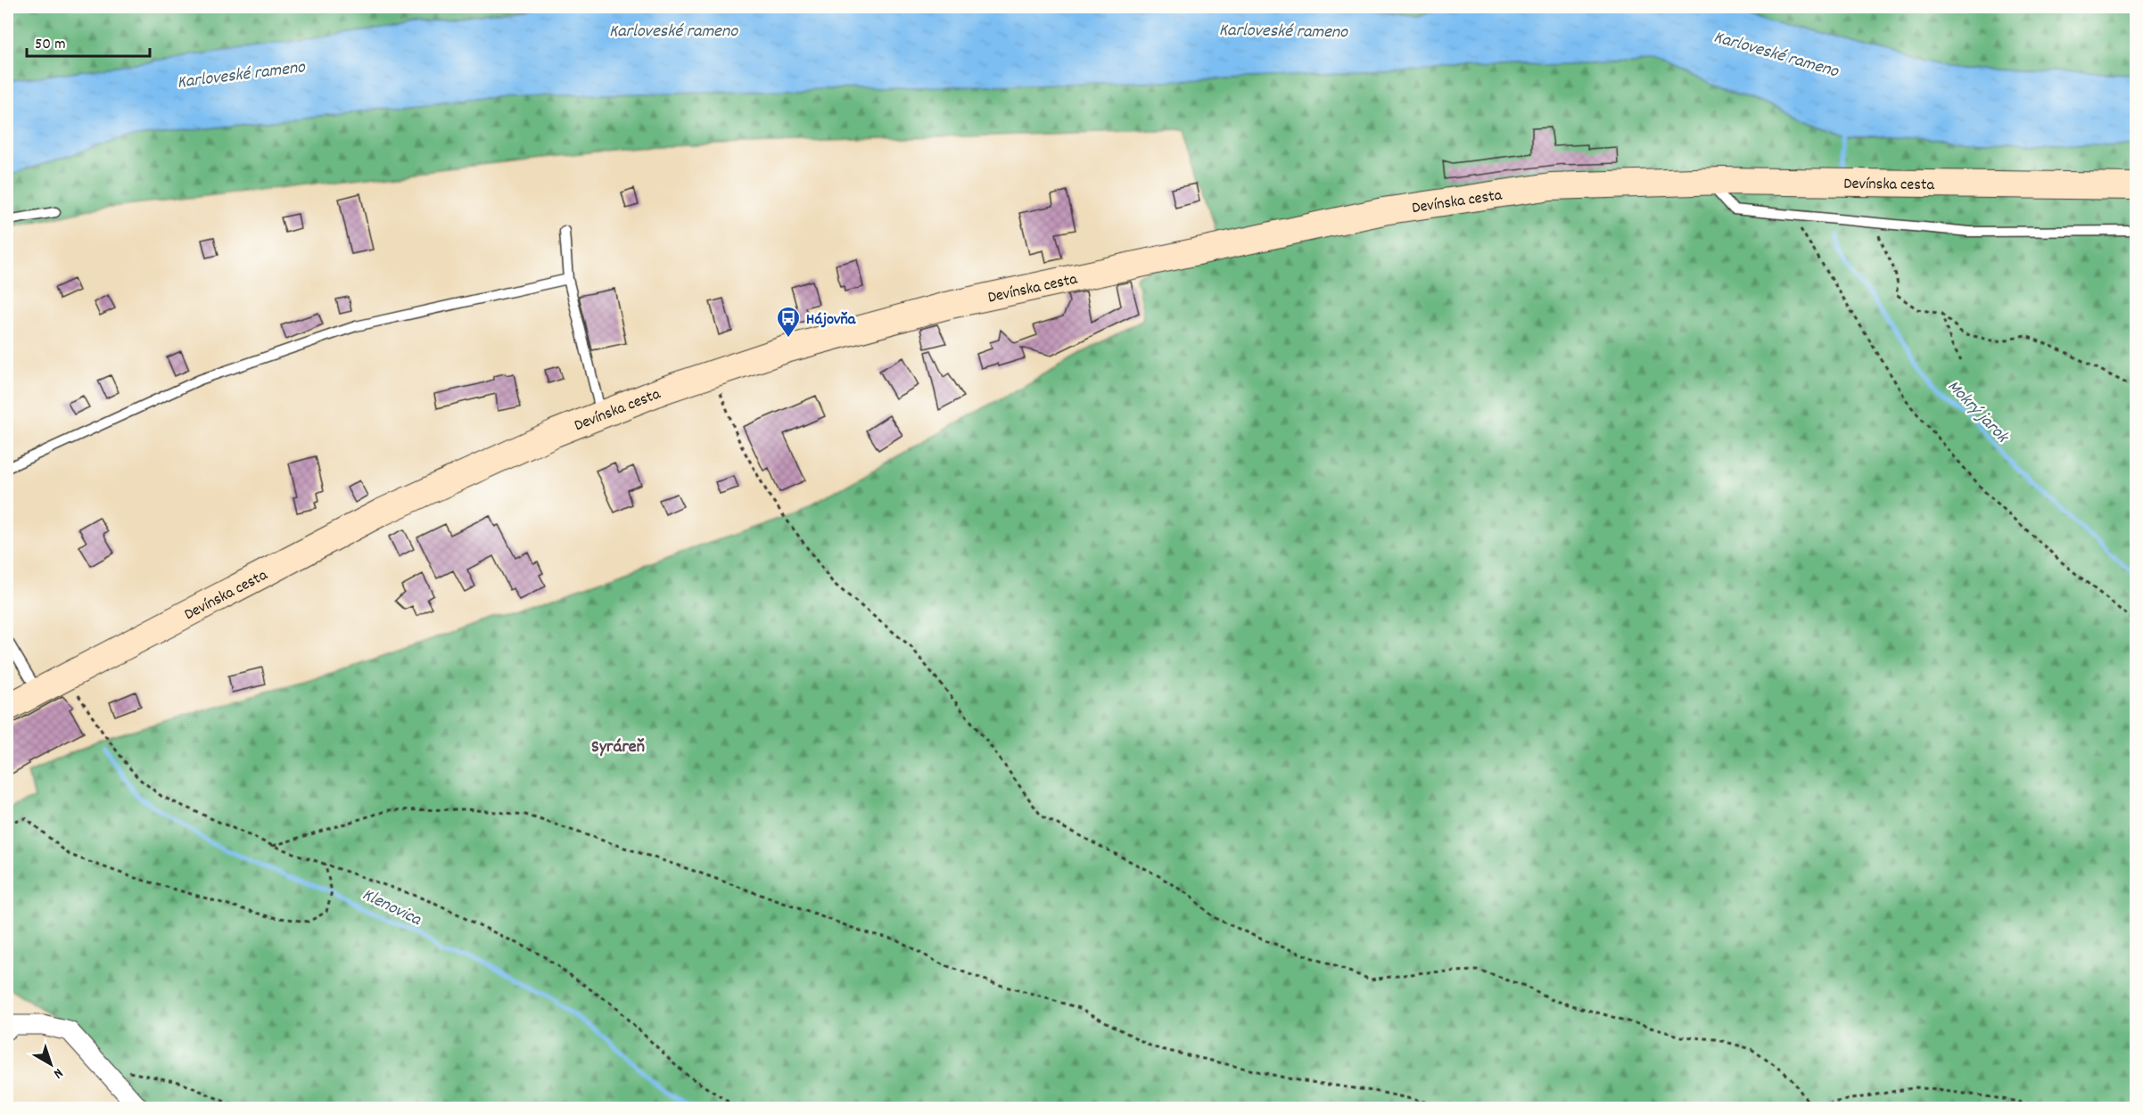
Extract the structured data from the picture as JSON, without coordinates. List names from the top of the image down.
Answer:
{
  "streets": {
    "street": ["Devínska cesta"]
  },
  "districts": ["Syráreň"],
  "water": ["Karloveské rameno", "Mokrý jarok", "Klenovica"],
  "places": {
    "bus stop": ["Hájovňa"]
  },
  "scale_bar": "50 m",
  "north": "bottom right"
}
